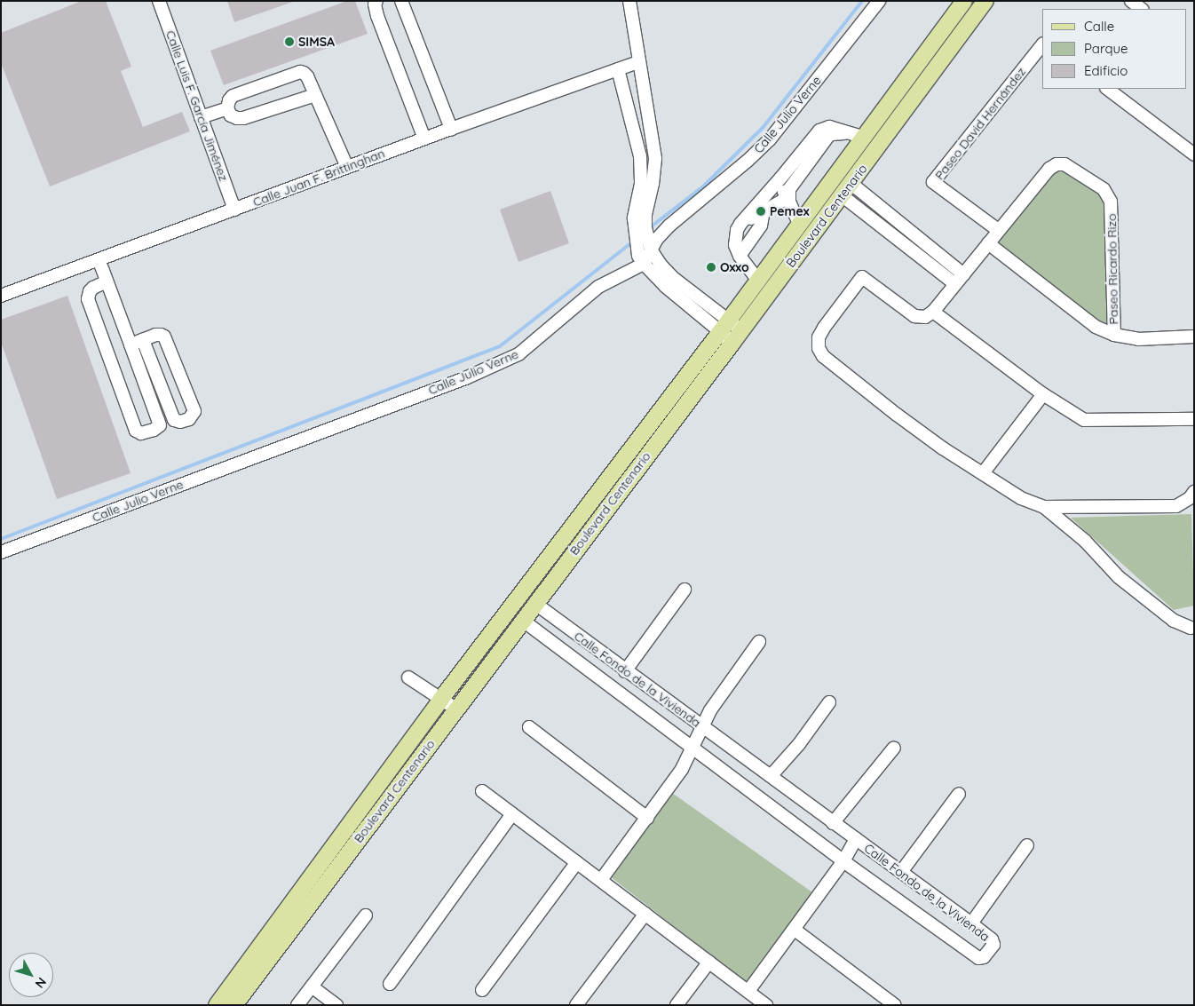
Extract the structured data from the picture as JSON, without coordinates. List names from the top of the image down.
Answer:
{
  "streets": {
    "main road": ["Boulevard Centenario"],
    "street": [
      "Calle Luis F. García Jiménez",
      "Calle Julio Verne",
      "Paseo David Hernández",
      "Calle Juan F. Brittinghan",
      "Paseo Ricardo Rizo",
      "Calle Fondo de la Vivienda"
    ]
  },
  "crossings": [
    ["Calle Luis F. García Jiménez", "Calle Juan F. Brittinghan"],
    ["Paseo David Hernández", "Paseo Ricardo Rizo"],
    ["Boulevard Centenario", "Calle Fondo de la Vivienda"]
  ],
  "places": ["SIMSA", "Pemex", "Oxxo"],
  "legend": ["Calle", "Parque", "Edificio"],
  "north": "bottom right"
}
